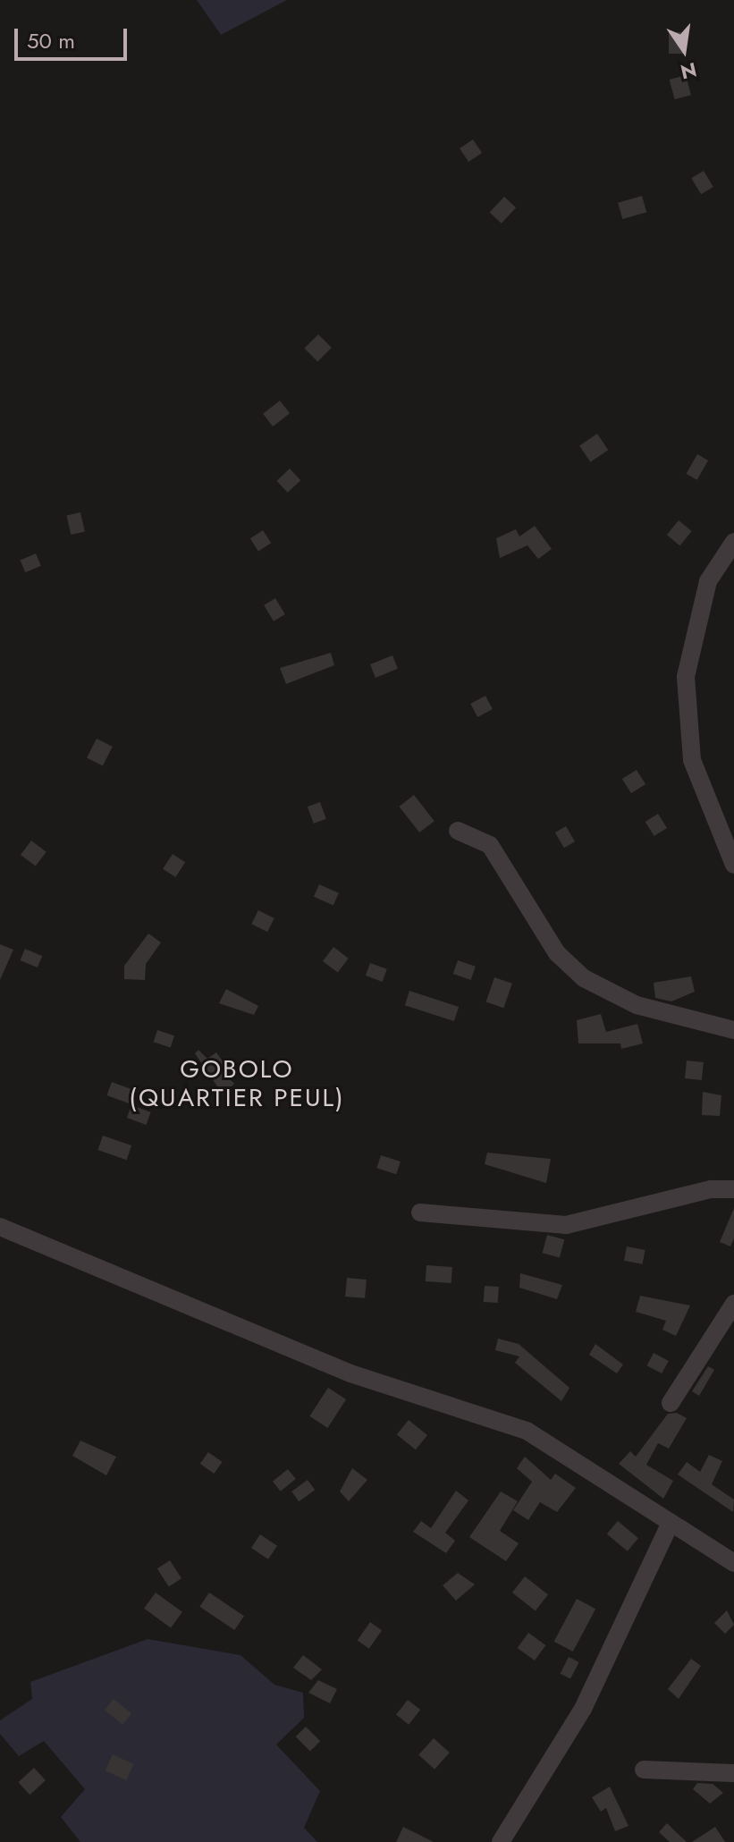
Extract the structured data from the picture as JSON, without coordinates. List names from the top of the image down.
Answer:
{
  "districts": ["GOBOLO (QUARTIER PEUL)"],
  "scale_bar": "50 m",
  "north": "bottom"
}
